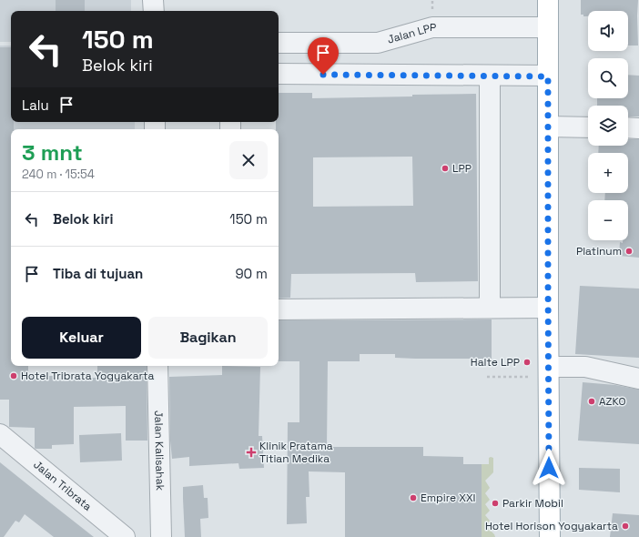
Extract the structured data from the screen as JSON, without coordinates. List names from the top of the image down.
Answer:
{
  "streets": {
    "street": ["Jalan LPP", "Jalan Kalisahak", "Jalan Tribrata"]
  },
  "places": {
    "other": [
      "LPP",
      "Platinum",
      "Halte LPP",
      "Hotel Tribrata Yogyakarta",
      "AZKO",
      "Empire XXI",
      "Parkir Mobil",
      "Hotel Horison Yogyakarta"
    ],
    "health": ["Klinik Pratama Titian Medika"]
  },
  "page": {
    "map_buttons": ["+", "−"],
    "turn": ["150 m", "Belok kiri"],
    "then": "Lalu",
    "heading": ["3 mnt", "240 m · 15:54"],
    "list": [
      {
        "name": "Belok kiri",
        "value": "150 m"
      },
      {
        "name": "Tiba di tujuan",
        "value": "90 m"
      }
    ],
    "buttons": ["Keluar", "Bagikan"]
  }
}
